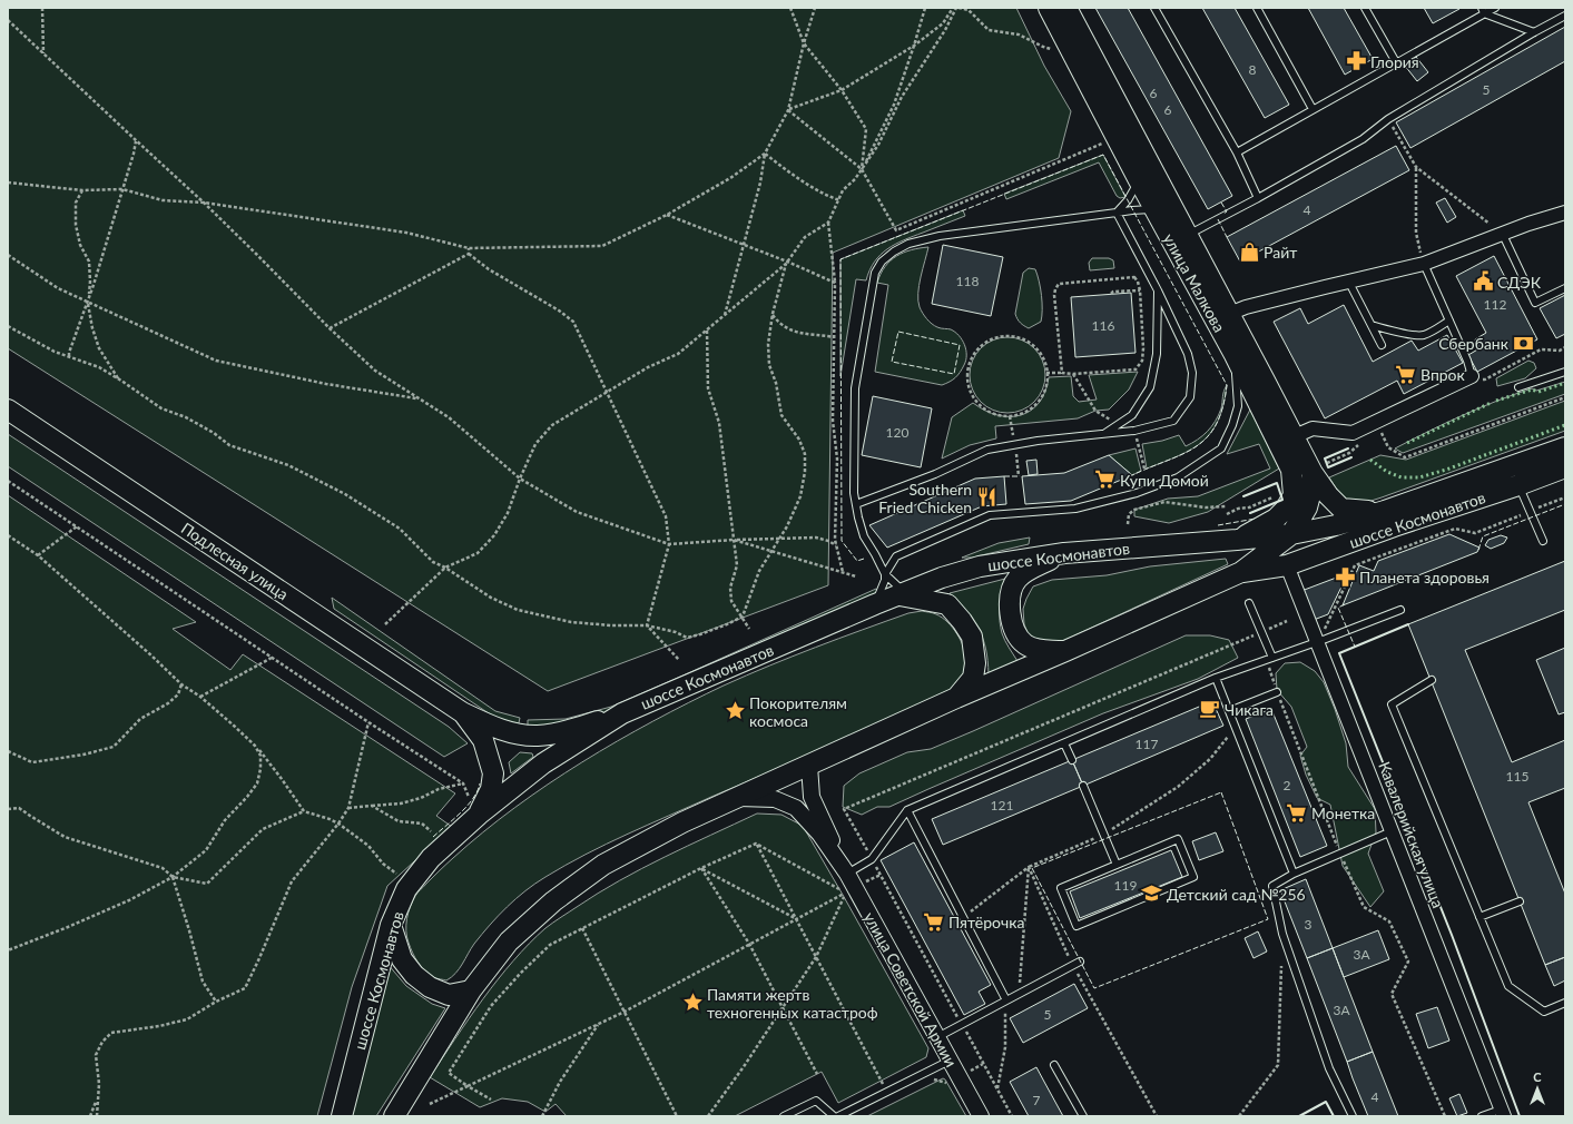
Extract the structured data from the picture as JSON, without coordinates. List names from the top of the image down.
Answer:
{
  "streets": {
    "main road": ["улица Малкова", "шоссе Космонавтов", "Подлесная улица"],
    "street": ["Кавалерийская улица", "улица Советской Армии"]
  },
  "crossings": [
    ["улица Малкова", "шоссе Космонавтов"],
    ["шоссе Космонавтов", "Кавалерийская улица"],
    ["шоссе Космонавтов", "улица Советской Армии"]
  ],
  "places": {
    "pharmacy": ["Глория", "Планета здоровья"],
    "shop": ["Райт"],
    "public building": ["СДЭК"],
    "bank": ["Сбербанк"],
    "supermarket": [
      "Впрок",
      "Купи Домой",
      "Монетка",
      "Пятёрочка"
    ],
    "restaurant": ["Southern Fried Chicken"],
    "cafe": ["Чикага"],
    "place": ["Покорителям космоса", "Памяти жертв техногенных катастроф"],
    "school or university": ["Детский сад №256"]
  },
  "house_numbers": [
    "8",
    "5",
    "6",
    "6",
    "4",
    "118",
    "112",
    "116",
    "120",
    "117",
    "115",
    "2",
    "121",
    "119",
    "3",
    "3А",
    "3А",
    "5",
    "4",
    "7"
  ],
  "north": "top"
}
